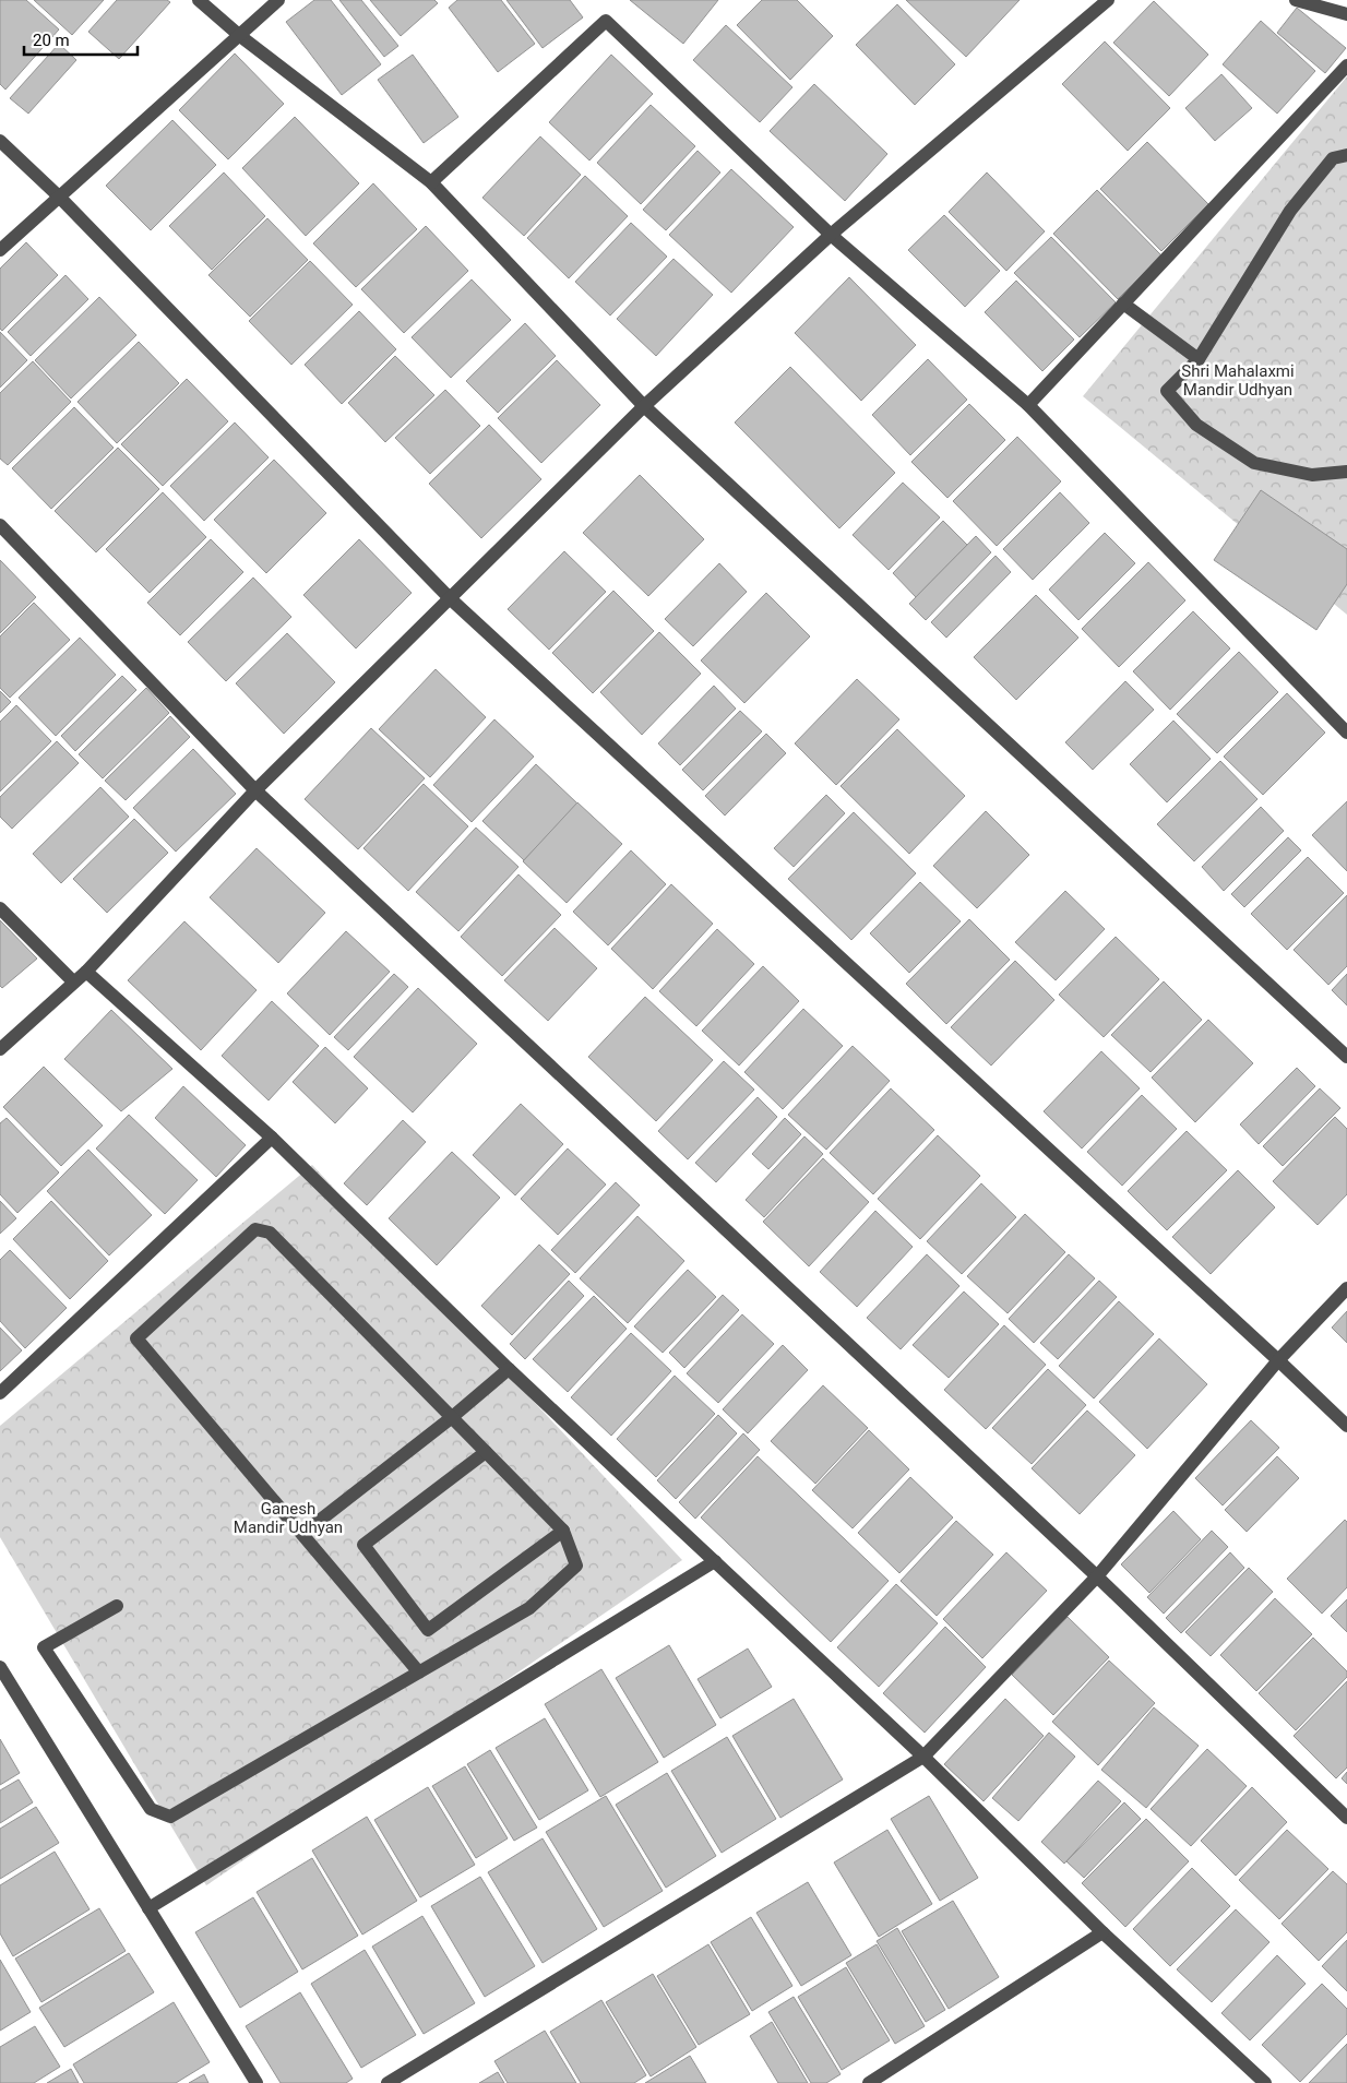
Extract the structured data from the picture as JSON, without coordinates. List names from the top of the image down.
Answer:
{
  "parks": ["Shri Mahalaxmi Mandir Udhyan", "Ganesh Mandir Udhyan"],
  "scale_bar": "20 m"
}
